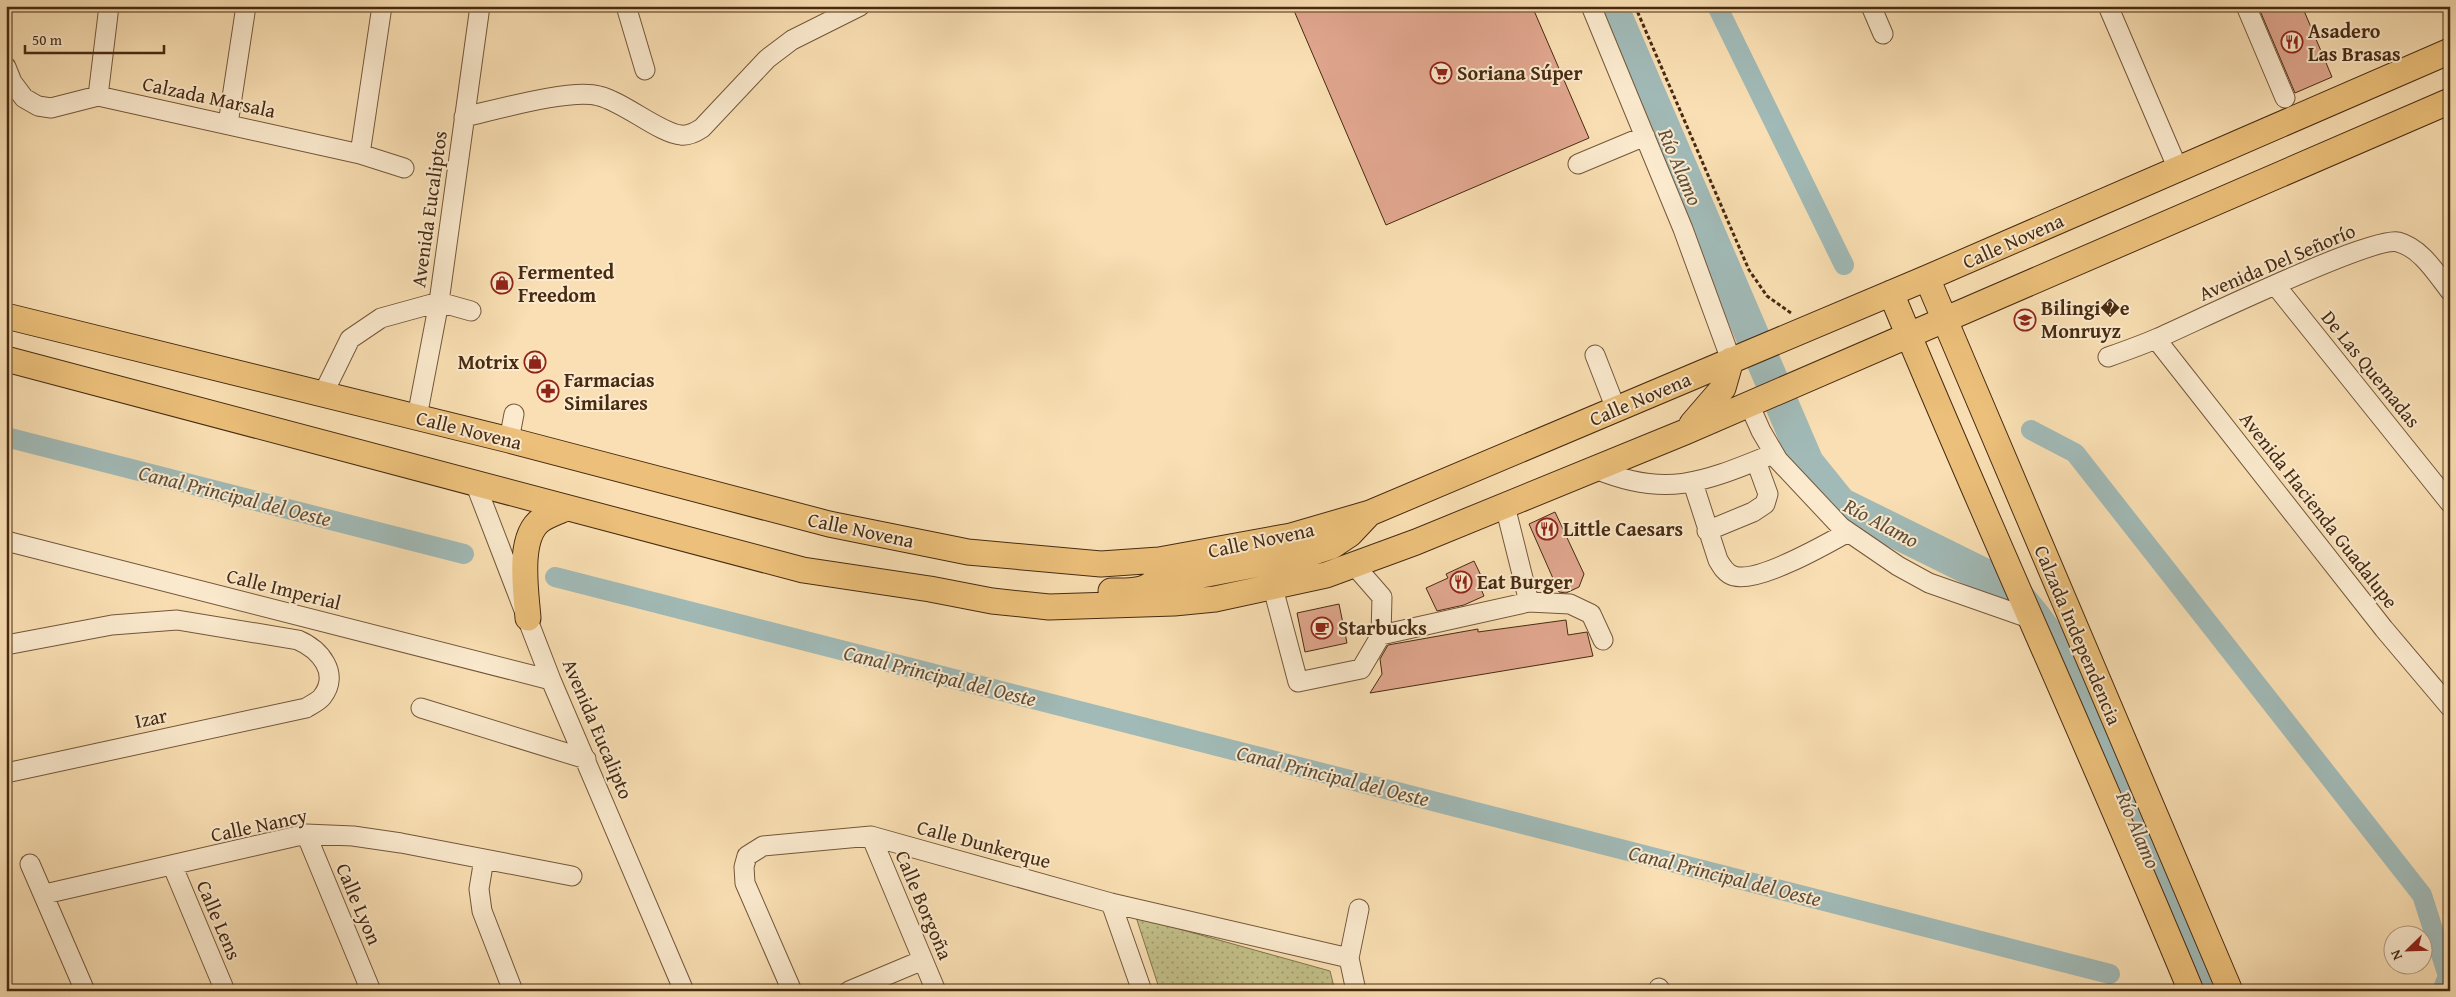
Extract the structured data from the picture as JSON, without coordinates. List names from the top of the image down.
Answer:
{
  "streets": {
    "main road": ["Calle Novena", "Calzada Independencia"],
    "street": [
      "Calzada Marsala",
      "Avenida Eucaliptos",
      "Avenida Del Señorío",
      "De Las Quemadas",
      "Avenida Hacienda Guadalupe",
      "Calle Imperial",
      "Izar",
      "Avenida Eucalipto",
      "Calle Nancy",
      "Calle Dunkerque",
      "Calle Lyon",
      "Calle Borgoña",
      "Calle Lens"
    ]
  },
  "crossings": [
    ["Avenida Eucaliptos", "Calle Novena"],
    ["Calle Novena", "Calzada Independencia"],
    ["Avenida Del Señorío", "De Las Quemadas"],
    ["Avenida Del Señorío", "Avenida Hacienda Guadalupe"],
    ["Calle Imperial", "Avenida Eucalipto"],
    ["Calle Nancy", "Calle Lyon"],
    ["Calle Nancy", "Calle Lens"],
    ["Calle Dunkerque", "Calle Borgoña"]
  ],
  "water": ["Río Alamo", "Canal Principal del Oeste"],
  "places": {
    "restaurant": ["Asadero Las Brasas", "Little Caesars", "Eat Burger"],
    "supermarket": ["Soriana Súper"],
    "shop": ["Fermented Freedom", "Motrix"],
    "school or university": ["Bilingi�e Monruyz"],
    "pharmacy": ["Farmacias Similares"],
    "cafe": ["Starbucks"]
  },
  "scale_bar": "50 m",
  "north": "bottom left"
}
